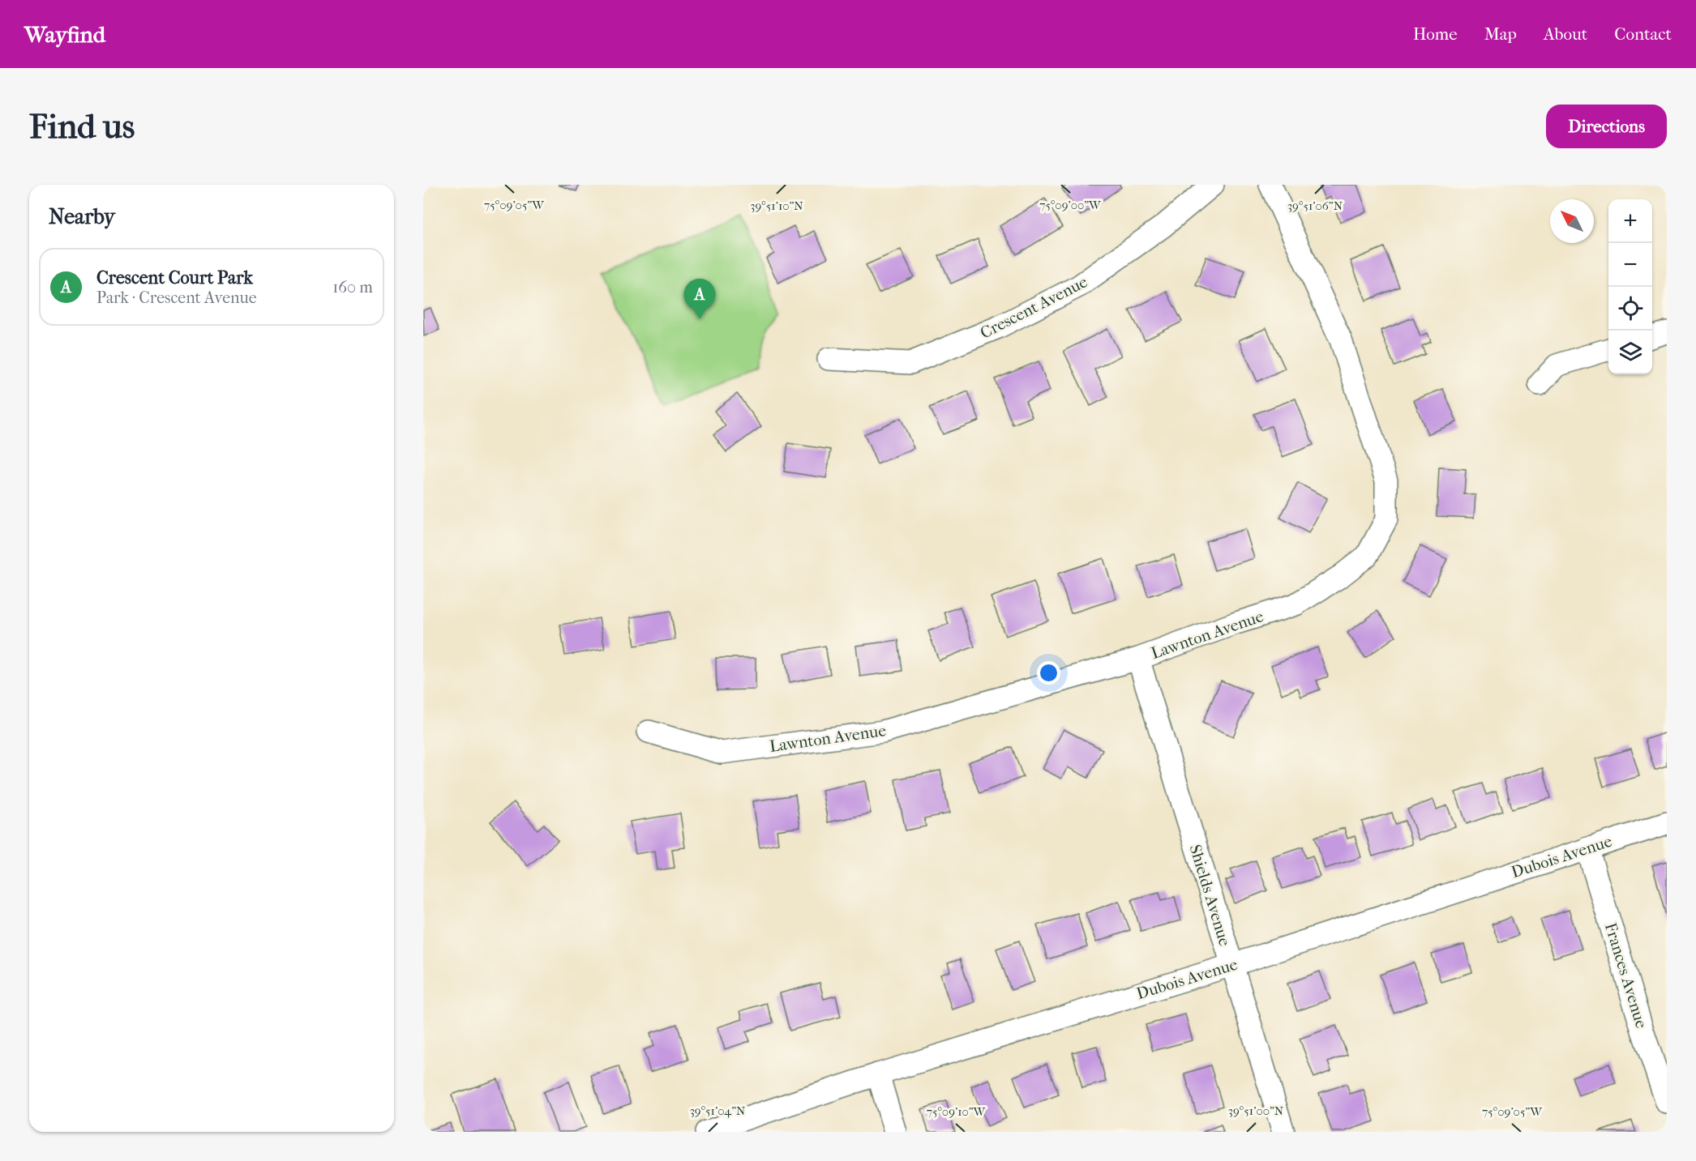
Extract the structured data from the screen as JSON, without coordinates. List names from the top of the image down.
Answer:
{
  "streets": {
    "street": [
      "Crescent Avenue",
      "Lawnton Avenue",
      "Dubois Avenue",
      "Shields Avenue",
      "Frances Avenue"
    ]
  },
  "crossings": [
    ["Lawnton Avenue", "Shields Avenue"],
    ["Dubois Avenue", "Shields Avenue"],
    ["Dubois Avenue", "Frances Avenue"]
  ],
  "north": "top left",
  "page": {
    "header": "Wayfind",
    "nav": [
      "Home",
      "Map",
      "About",
      "Contact"
    ],
    "buttons": "Directions",
    "title": "Find us",
    "heading": "Nearby",
    "map_buttons": ["+", "−"],
    "list": [
      {
        "mark": "A",
        "name": "Crescent Court Park",
        "note": "Park · Crescent Avenue",
        "value": "160 m"
      }
    ],
    "pins": "A"
  },
  "coordinates": [
    "75°09'05\"W",
    "75°09'00\"W",
    "39°51'10\"N",
    "39°51'06\"N",
    "39°51'04\"N",
    "39°51'00\"N",
    "75°09'10\"W"
  ]
}
